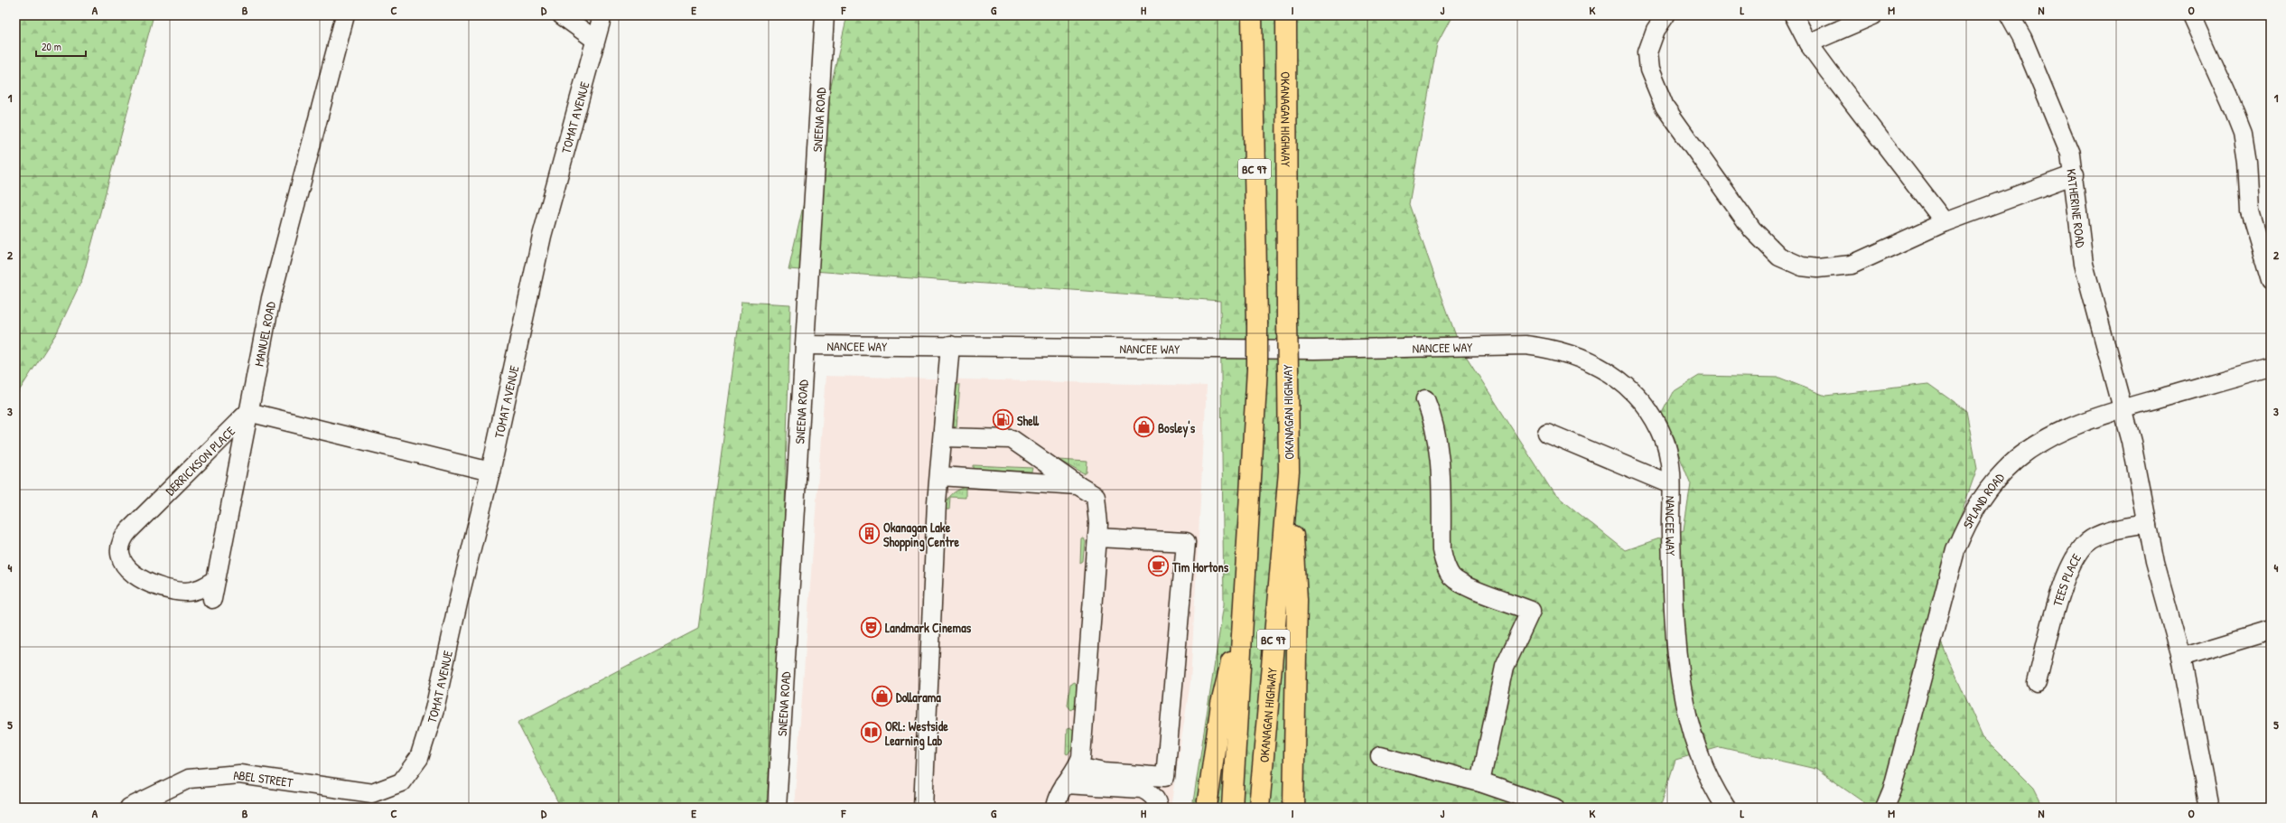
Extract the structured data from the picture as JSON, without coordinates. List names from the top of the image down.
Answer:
{
  "streets": {
    "highway": ["OKANAGAN HIGHWAY", "BC 97"],
    "street": [
      "TOMAT AVENUE",
      "SNEENA ROAD",
      "KATHERINE ROAD",
      "MANUEL ROAD",
      "NANCEE WAY",
      "DERRICKSON PLACE",
      "SPLAND ROAD",
      "TEES PLACE",
      "ABEL STREET"
    ]
  },
  "crossings": [
    ["TOMAT AVENUE", "ABEL STREET"],
    ["SNEENA ROAD", "NANCEE WAY"],
    ["KATHERINE ROAD", "SPLAND ROAD"],
    ["KATHERINE ROAD", "TEES PLACE"],
    ["MANUEL ROAD", "DERRICKSON PLACE"]
  ],
  "places": {
    "fuel station": ["Shell"],
    "shop": ["Bosley's", "Dollarama"],
    "building": ["Okanagan Lake Shopping Centre"],
    "cafe": ["Tim Hortons"],
    "theatre": ["Landmark Cinemas"],
    "library": ["ORL: Westside Learning Lab"]
  },
  "scale_bar": "20 m",
  "grid": {
    "columns": [
      "A",
      "B",
      "C",
      "D",
      "E",
      "F",
      "G",
      "H",
      "I",
      "J",
      "K",
      "L",
      "M",
      "N",
      "O"
    ],
    "rows": [
      "1",
      "2",
      "3",
      "4",
      "5"
    ]
  }
}
